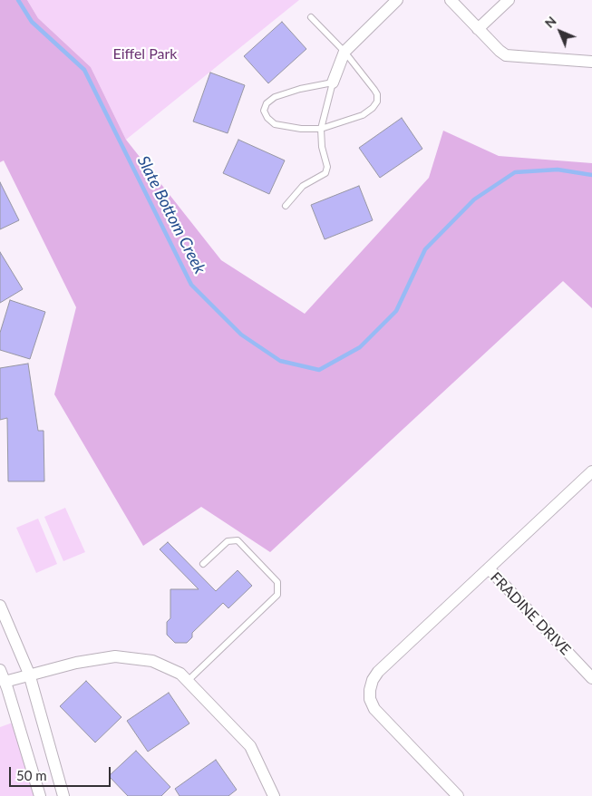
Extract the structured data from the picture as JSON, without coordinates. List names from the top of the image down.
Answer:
{
  "streets": {
    "street": ["FRADINE DRIVE"]
  },
  "water": ["Slate Bottom Creek"],
  "parks": ["Eiffel Park"],
  "scale_bar": "50 m",
  "north": "top left"
}
